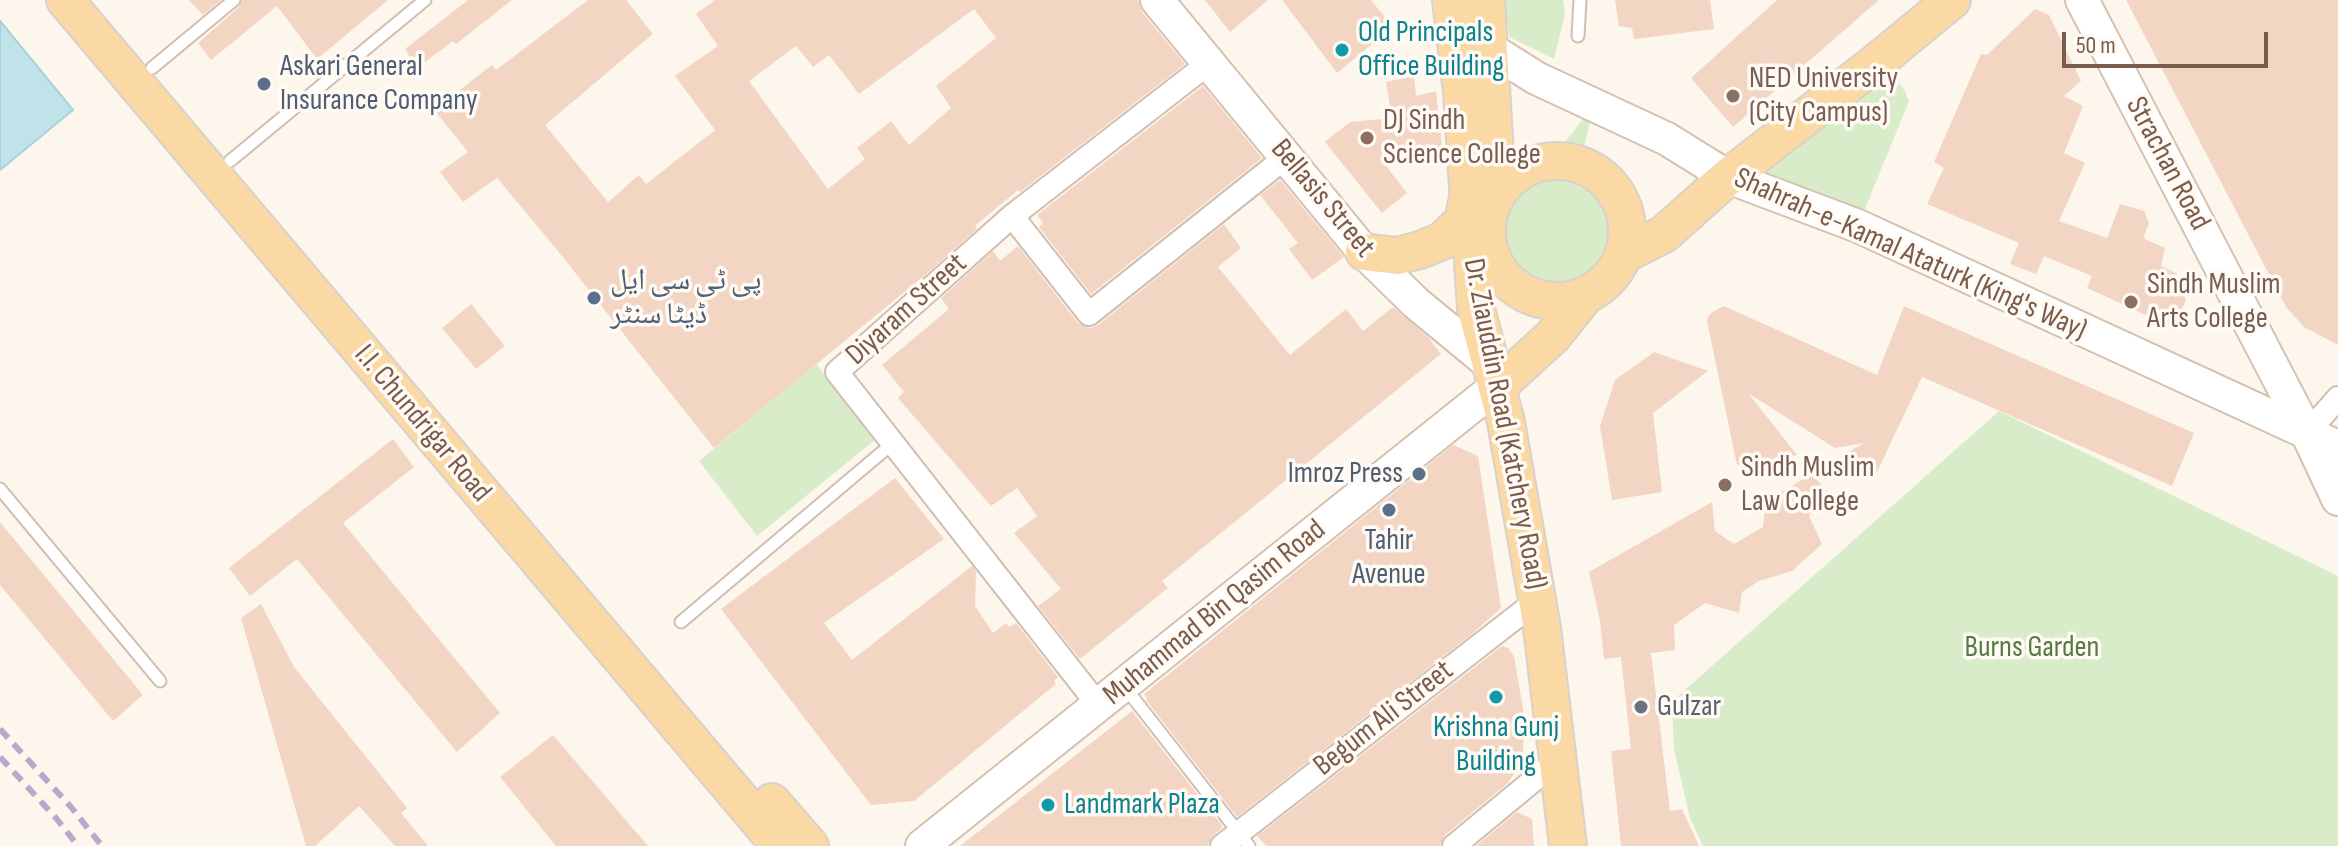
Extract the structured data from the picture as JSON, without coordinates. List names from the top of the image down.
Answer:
{
  "streets": {
    "main road": ["I.I. Chundrigar Road", "Dr. Ziauddin Road (Katchery Road)"],
    "street": [
      "Strachan Road",
      "Bellasis Street",
      "Shahrah-e-Kamal Ataturk (King's Way)",
      "Diyaram Street",
      "Muhammad Bin Qasim Road",
      "Begum Ali Street"
    ]
  },
  "crossings": [
    ["Strachan Road", "Shahrah-e-Kamal Ataturk (King's Way)"],
    ["Bellasis Street", "Dr. Ziauddin Road (Katchery Road)"],
    ["Bellasis Street", "Muhammad Bin Qasim Road"],
    ["Shahrah-e-Kamal Ataturk (King's Way)", "Dr. Ziauddin Road (Katchery Road)"],
    ["Diyaram Street", "Muhammad Bin Qasim Road"],
    ["Dr. Ziauddin Road (Katchery Road)", "Muhammad Bin Qasim Road"],
    ["Dr. Ziauddin Road (Katchery Road)", "Begum Ali Street"]
  ],
  "parks": ["Burns Garden"],
  "places": [
    "Old Principals Office Building",
    "Askari General Insurance Company",
    "NED University (City Campus)",
    "DJ Sindh Science College",
    "پی ٹی سی ایل ڈیٹا سنٹر",
    "Sindh Muslim Arts College",
    "Imroz Press",
    "Sindh Muslim Law College",
    "Tahir Avenue",
    "Krishna Gunj Building",
    "Gulzar",
    "Landmark Plaza"
  ],
  "scale_bar": "50 m"
}
